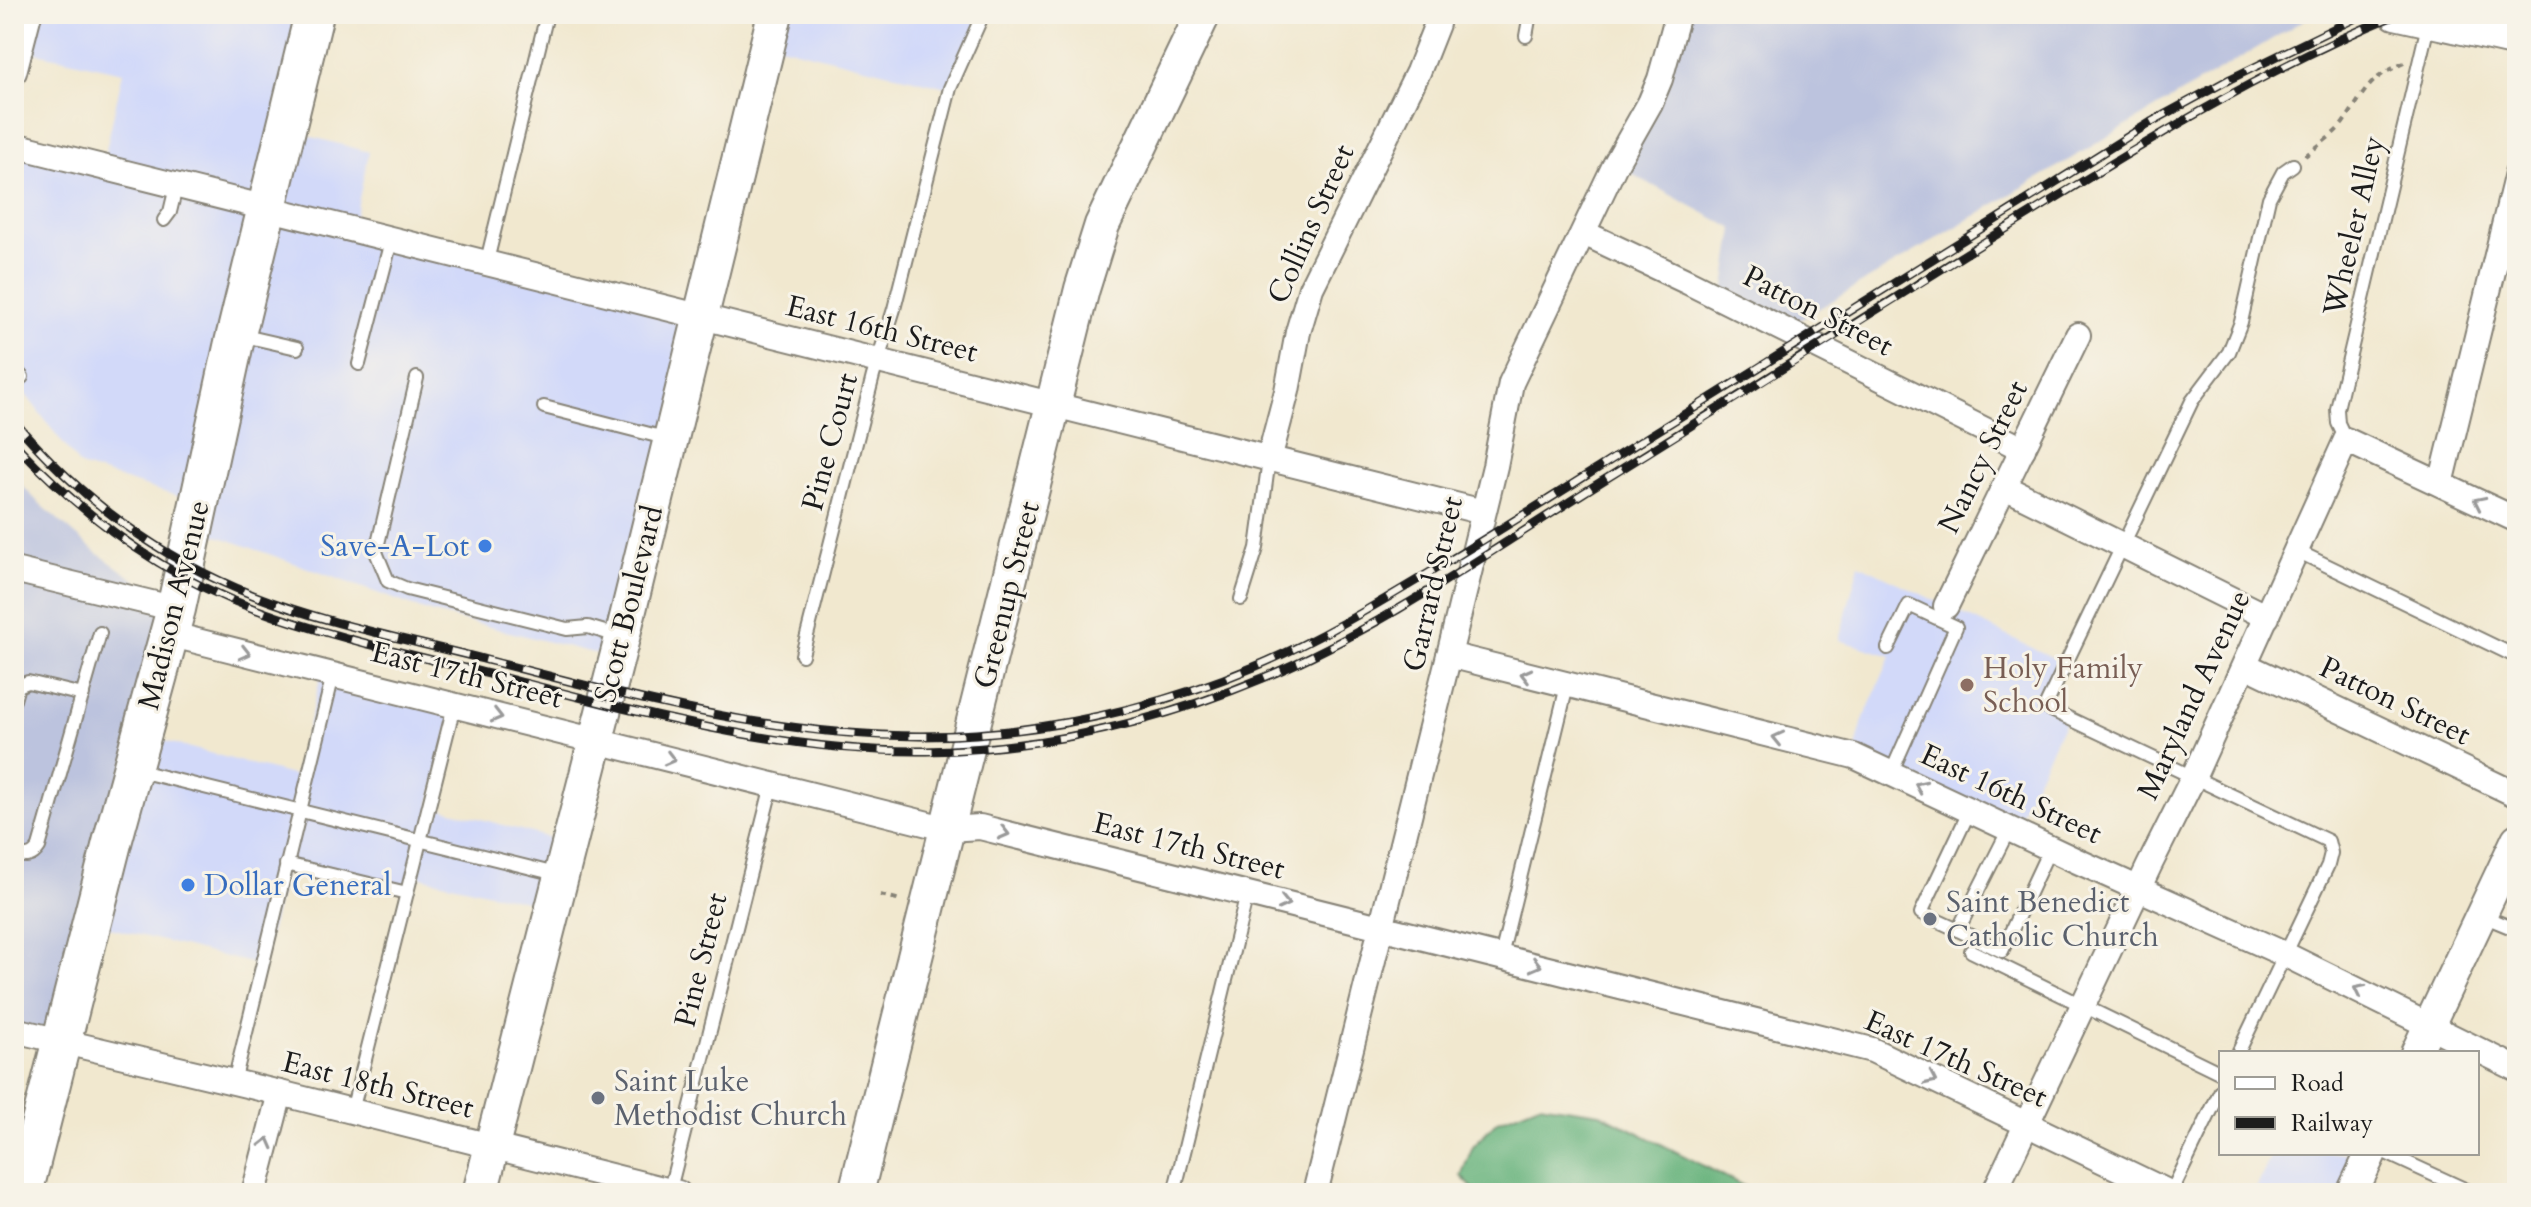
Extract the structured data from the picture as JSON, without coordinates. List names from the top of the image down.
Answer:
{
  "streets": {
    "main road": ["Greenup Street", "Scott Boulevard", "Madison Avenue"],
    "street": [
      "Collins Street",
      "Patton Street",
      "East 16th Street",
      "Nancy Street",
      "Garrard Street",
      "East 17th Street",
      "Maryland Avenue",
      "East 18th Street"
    ],
    "lane": ["Wheeler Alley", "Pine Court", "Pine Street"]
  },
  "crossings": [
    ["Collins Street", "East 16th Street"],
    ["Wheeler Alley", "Maryland Avenue"],
    ["Patton Street", "Nancy Street"],
    ["Patton Street", "Garrard Street"],
    ["Patton Street", "Maryland Avenue"],
    ["East 16th Street", "Pine Court"],
    ["East 16th Street", "Garrard Street"],
    ["East 16th Street", "Greenup Street"],
    ["East 16th Street", "Scott Boulevard"],
    ["East 16th Street", "Madison Avenue"],
    ["East 16th Street", "Maryland Avenue"],
    ["Garrard Street", "East 17th Street"],
    ["Greenup Street", "East 17th Street"],
    ["Scott Boulevard", "East 17th Street"],
    ["Scott Boulevard", "East 18th Street"],
    ["Madison Avenue", "East 17th Street"],
    ["Madison Avenue", "East 18th Street"],
    ["East 17th Street", "Maryland Avenue"],
    ["East 17th Street", "Pine Street"],
    ["Pine Street", "East 18th Street"]
  ],
  "one_way": ["East 17th Street"],
  "places": [
    "Save-A-Lot",
    "Holy Family School",
    "Dollar General",
    "Saint Benedict Catholic Church",
    "Saint Luke Methodist Church"
  ],
  "legend": ["Road", "Railway"]
}
